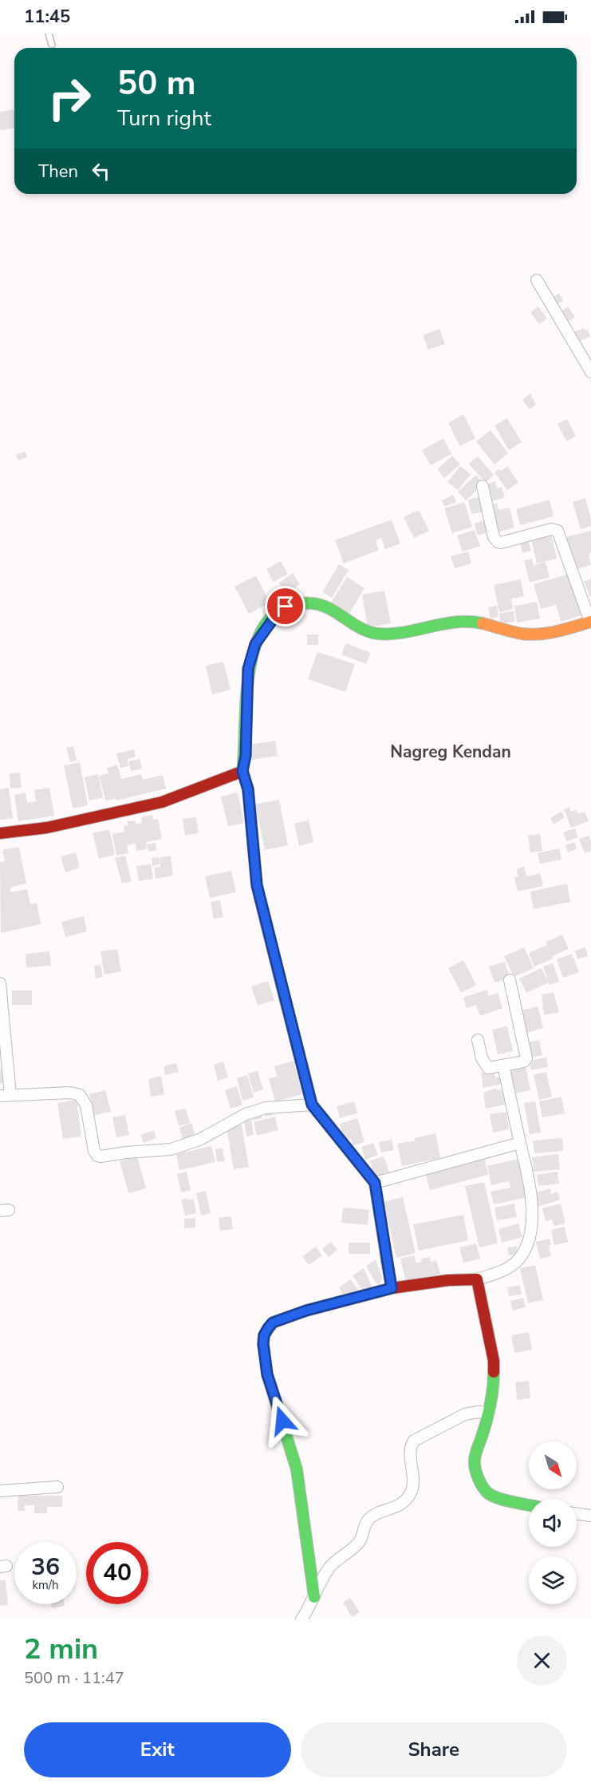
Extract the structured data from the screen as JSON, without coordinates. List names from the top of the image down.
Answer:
{
  "districts": ["Nagreg Kendan"],
  "north": "bottom right",
  "page": {
    "status": "11:45",
    "turn": ["50 m", "Turn right"],
    "then": "Then",
    "speed": "36 km/h",
    "limit": "40",
    "heading": ["2 min", "500 m · 11:47"],
    "buttons": ["Exit", "Share"]
  }
}
